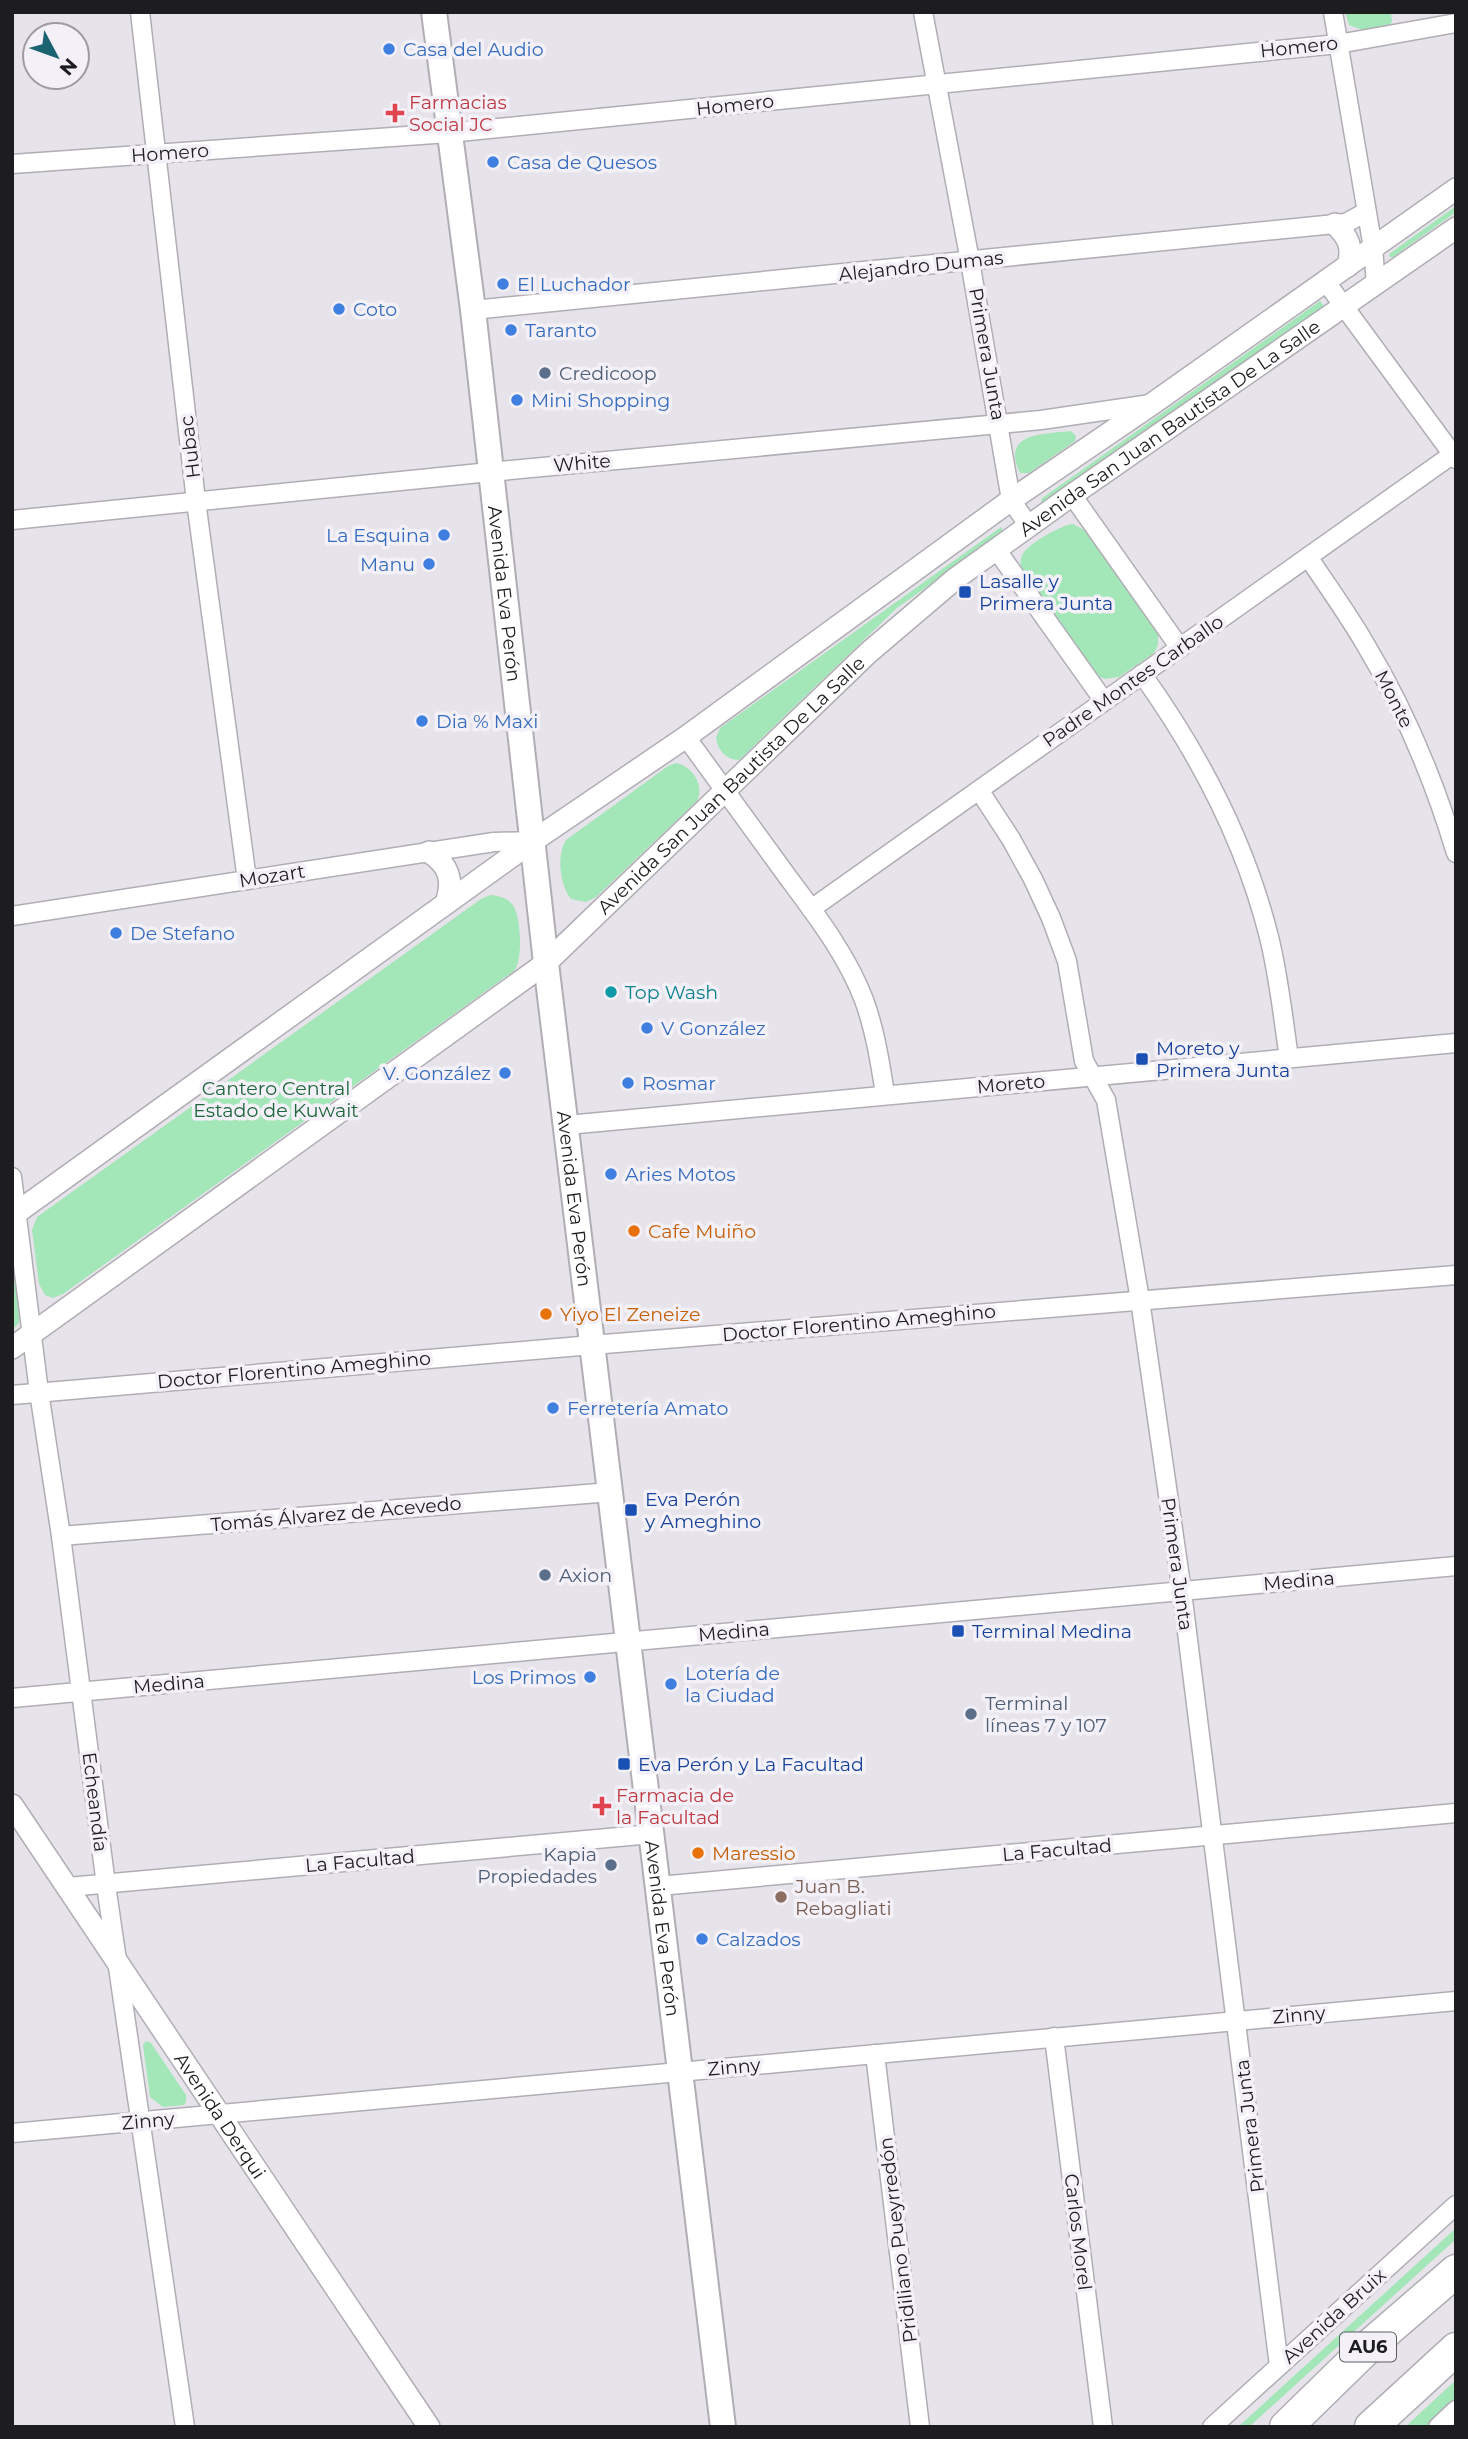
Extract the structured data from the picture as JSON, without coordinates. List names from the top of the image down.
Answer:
{
  "streets": {
    "highway": ["AU6"],
    "main road": ["Avenida Eva Perón"],
    "street": [
      "Homero",
      "Alejandro Dumas",
      "Primera Junta",
      "Avenida San Juan Bautista De La Salle",
      "Hubac",
      "White",
      "Padre Montes Carballo",
      "Monte",
      "Mozart",
      "Moreto",
      "Doctor Florentino Ameghino",
      "Tomás Álvarez de Acevedo",
      "Medina",
      "Echeandía",
      "La Facultad",
      "Zinny",
      "Avenida Derqui",
      "Carlos Morel",
      "Pridiliano Pueyrredón",
      "Avenida Bruix"
    ]
  },
  "crossings": [
    ["Homero", "Primera Junta"],
    ["Homero", "Hubac"],
    ["Homero", "Avenida Eva Perón"],
    ["Alejandro Dumas", "Primera Junta"],
    ["Alejandro Dumas", "Avenida Eva Perón"],
    ["Primera Junta", "Avenida San Juan Bautista De La Salle"],
    ["Primera Junta", "White"],
    ["Primera Junta", "Padre Montes Carballo"],
    ["Primera Junta", "Moreto"],
    ["Primera Junta", "Doctor Florentino Ameghino"],
    ["Primera Junta", "Medina"],
    ["Primera Junta", "La Facultad"],
    ["Primera Junta", "Zinny"],
    ["Primera Junta", "Avenida Bruix"],
    ["Avenida San Juan Bautista De La Salle", "White"],
    ["Avenida San Juan Bautista De La Salle", "Avenida Eva Perón"],
    ["Avenida San Juan Bautista De La Salle", "Mozart"],
    ["Avenida San Juan Bautista De La Salle", "Echeandía"],
    ["Hubac", "White"],
    ["Hubac", "Mozart"],
    ["White", "Avenida Eva Perón"],
    ["Avenida Eva Perón", "Mozart"],
    ["Avenida Eva Perón", "Moreto"],
    ["Avenida Eva Perón", "Doctor Florentino Ameghino"],
    ["Avenida Eva Perón", "Tomás Álvarez de Acevedo"],
    ["Avenida Eva Perón", "Medina"],
    ["Avenida Eva Perón", "La Facultad"],
    ["Avenida Eva Perón", "Zinny"],
    ["Padre Montes Carballo", "Monte"],
    ["Doctor Florentino Ameghino", "Echeandía"],
    ["Tomás Álvarez de Acevedo", "Echeandía"],
    ["Medina", "Echeandía"],
    ["Echeandía", "La Facultad"],
    ["Echeandía", "Zinny"],
    ["Echeandía", "Avenida Derqui"],
    ["La Facultad", "Avenida Derqui"],
    ["Zinny", "Avenida Derqui"],
    ["Zinny", "Carlos Morel"],
    ["Zinny", "Pridiliano Pueyrredón"]
  ],
  "parks": ["Cantero Central Estado de Kuwait"],
  "places": {
    "other": [
      "Casa del Audio",
      "Casa de Quesos",
      "El Luchador",
      "Coto",
      "Taranto",
      "Credicoop",
      "Mini Shopping",
      "La Esquina",
      "Manu",
      "Dia % Maxi",
      "De Stefano",
      "Top Wash",
      "V González",
      "V. González",
      "Rosmar",
      "Aries Motos",
      "Cafe Muiño",
      "Yiyo El Zeneize",
      "Ferretería Amato",
      "Axion",
      "Los Primos",
      "Lotería de la Ciudad",
      "Terminal líneas 7 y 107",
      "Maressio",
      "Kapia Propiedades",
      "Juan B. Rebagliati",
      "Calzados"
    ],
    "health": ["Farmacias Social JC", "Farmacia de la Facultad"],
    "transit": [
      "Lasalle y Primera Junta",
      "Moreto y Primera Junta",
      "Eva Perón y Ameghino",
      "Terminal Medina",
      "Eva Perón y La Facultad"
    ]
  },
  "north": "bottom right"
}
